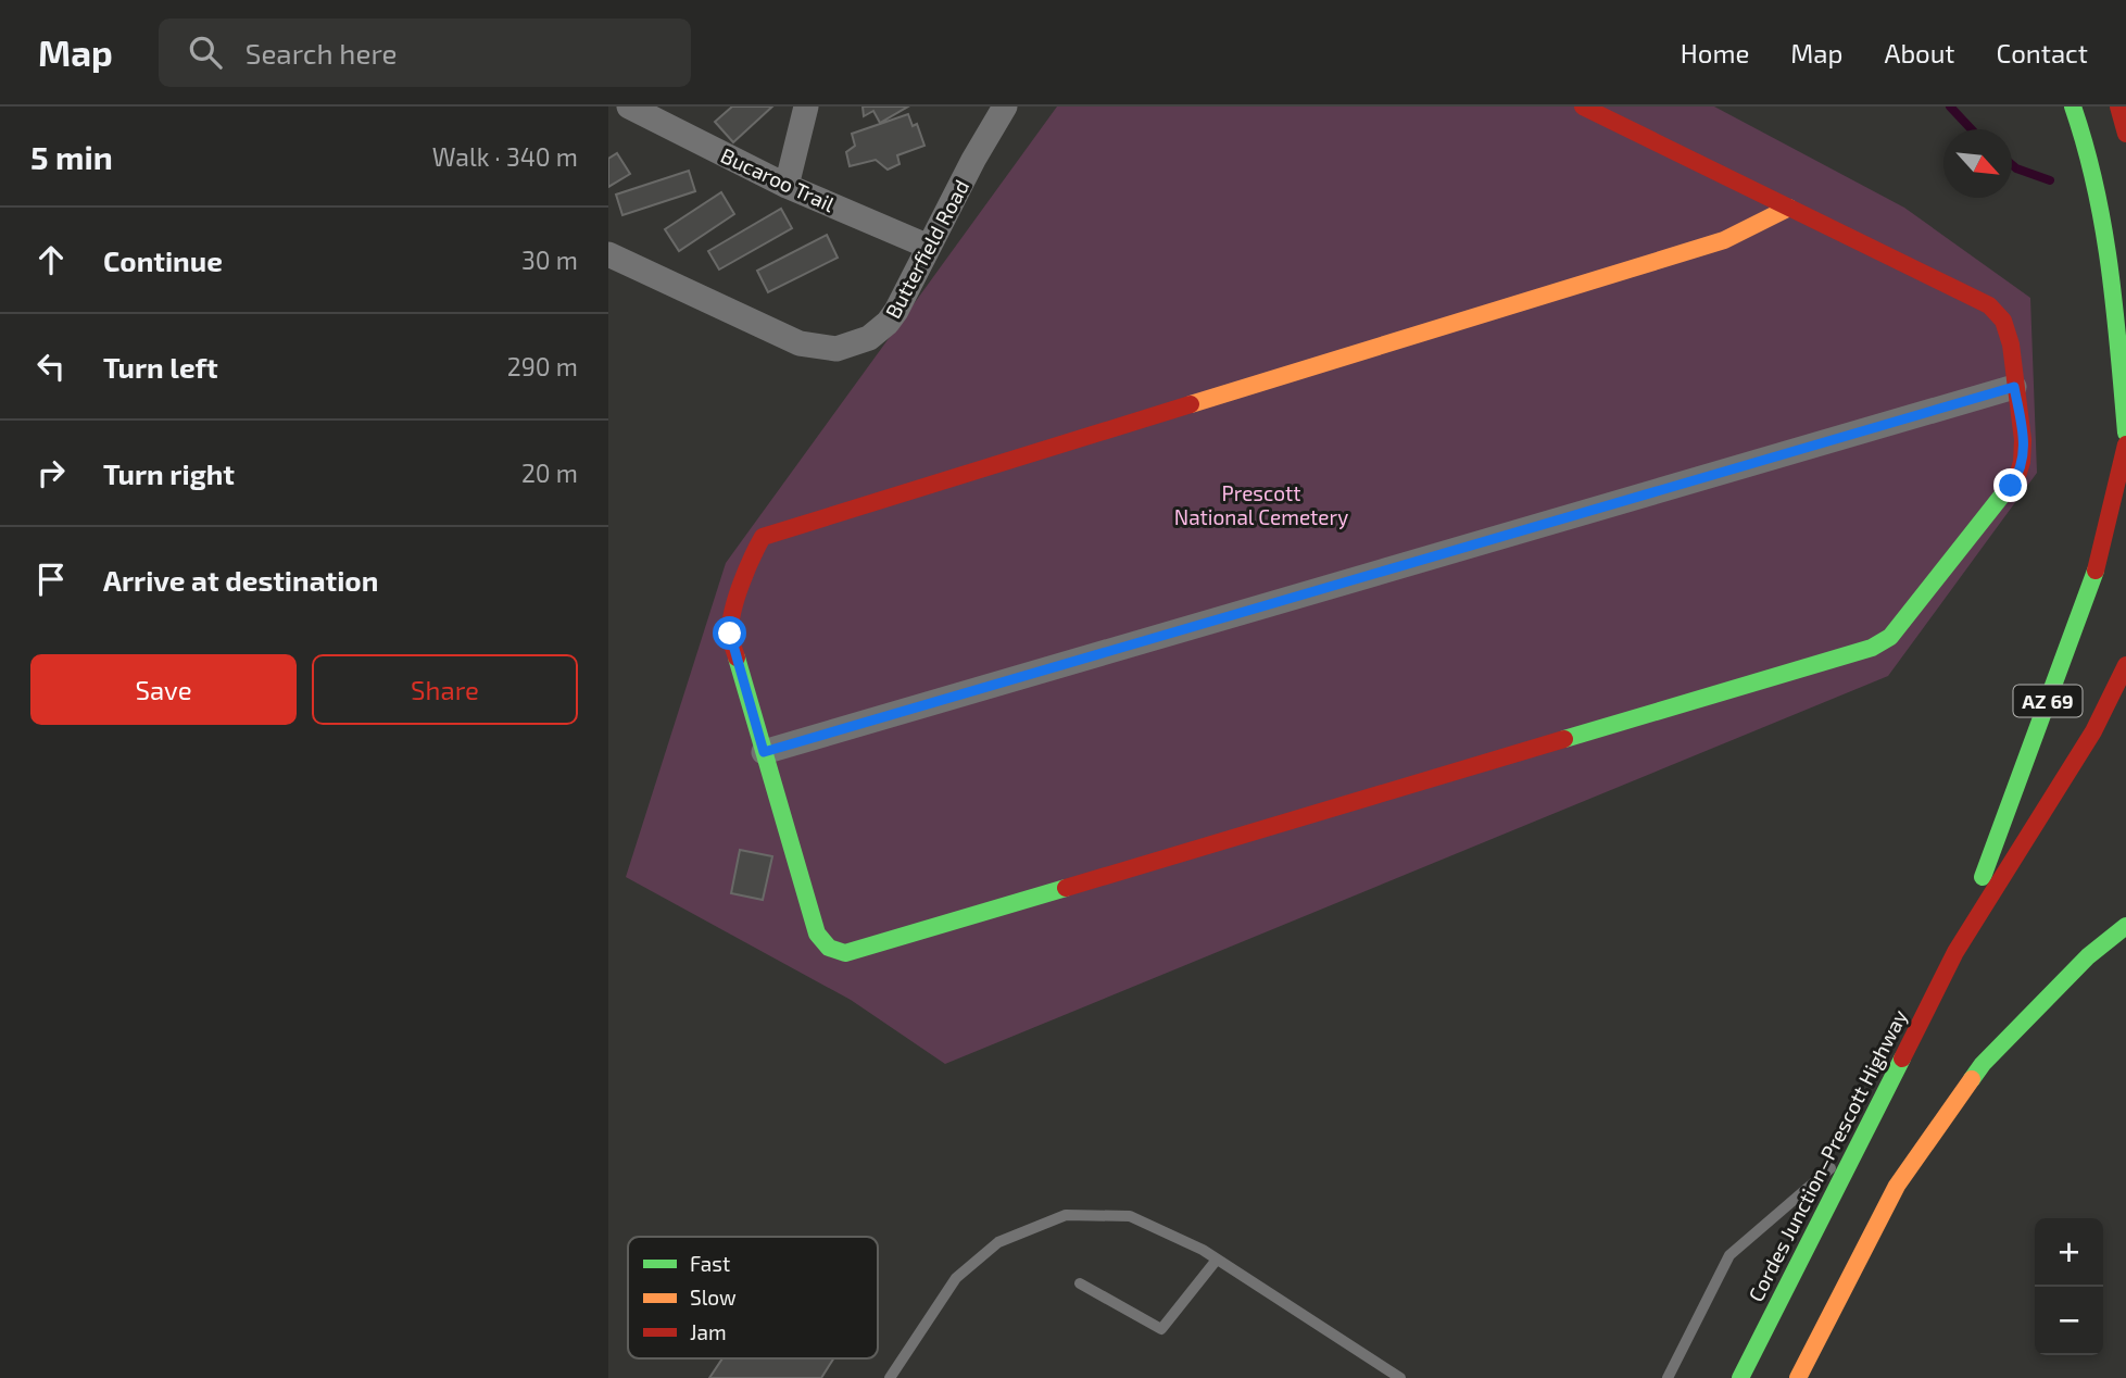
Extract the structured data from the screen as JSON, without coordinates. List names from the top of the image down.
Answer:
{
  "streets": {
    "street": [
      "Bucaroo Trail",
      "Butterfield Road",
      "AZ 69",
      "Cordes Junction–Prescott Highway"
    ]
  },
  "crossings": [
    ["Bucaroo Trail", "Butterfield Road"]
  ],
  "parks": ["Prescott National Cemetery"],
  "legend": ["Fast", "Slow", "Jam"],
  "north": "bottom right",
  "page": {
    "header": "Map",
    "search": "Search here",
    "nav": [
      "Home",
      "Map",
      "About",
      "Contact"
    ],
    "heading": ["5 min", "Walk · 340 m"],
    "list": [
      ["Continue", "30 m"],
      ["Turn left", "290 m"],
      ["Turn right", "20 m"],
      "Arrive at destination"
    ],
    "buttons": ["Save", "Share"],
    "map_buttons": ["+", "−"]
  }
}
